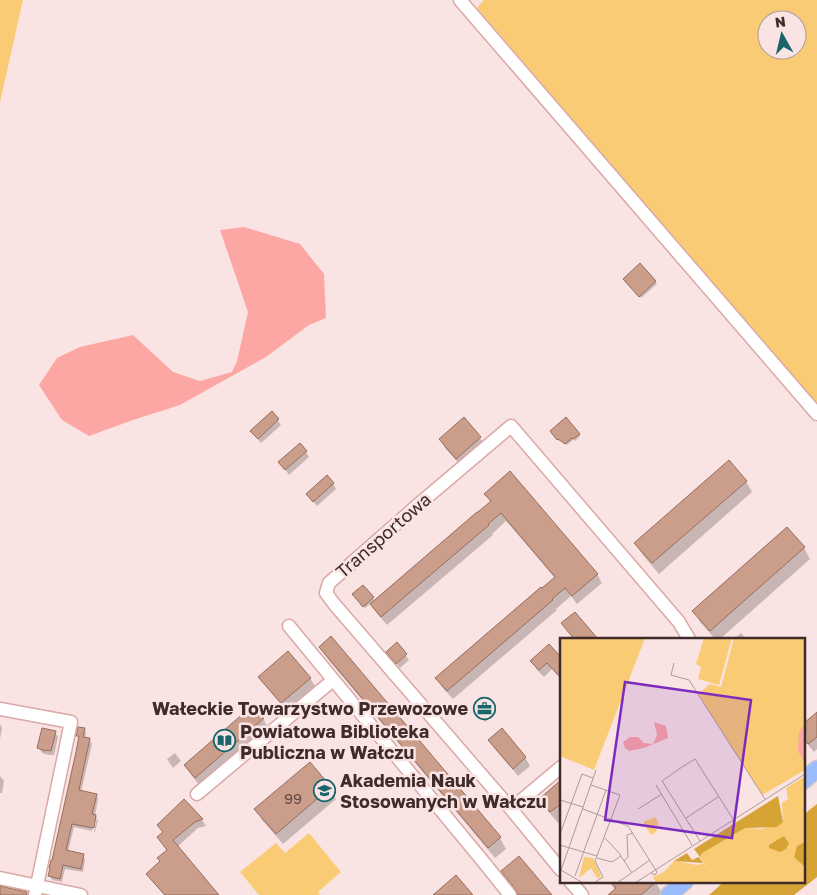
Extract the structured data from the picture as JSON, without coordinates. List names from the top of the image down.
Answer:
{
  "streets": {
    "street": ["Transportowa"]
  },
  "places": {
    "office": ["Wałeckie Towarzystwo Przewozowe"],
    "library": ["Powiatowa Biblioteka Publiczna w Wałczu"],
    "school or university": ["Akademia Nauk Stosowanych w Wałczu"]
  },
  "house_numbers": ["99"],
  "north": "top"
}
